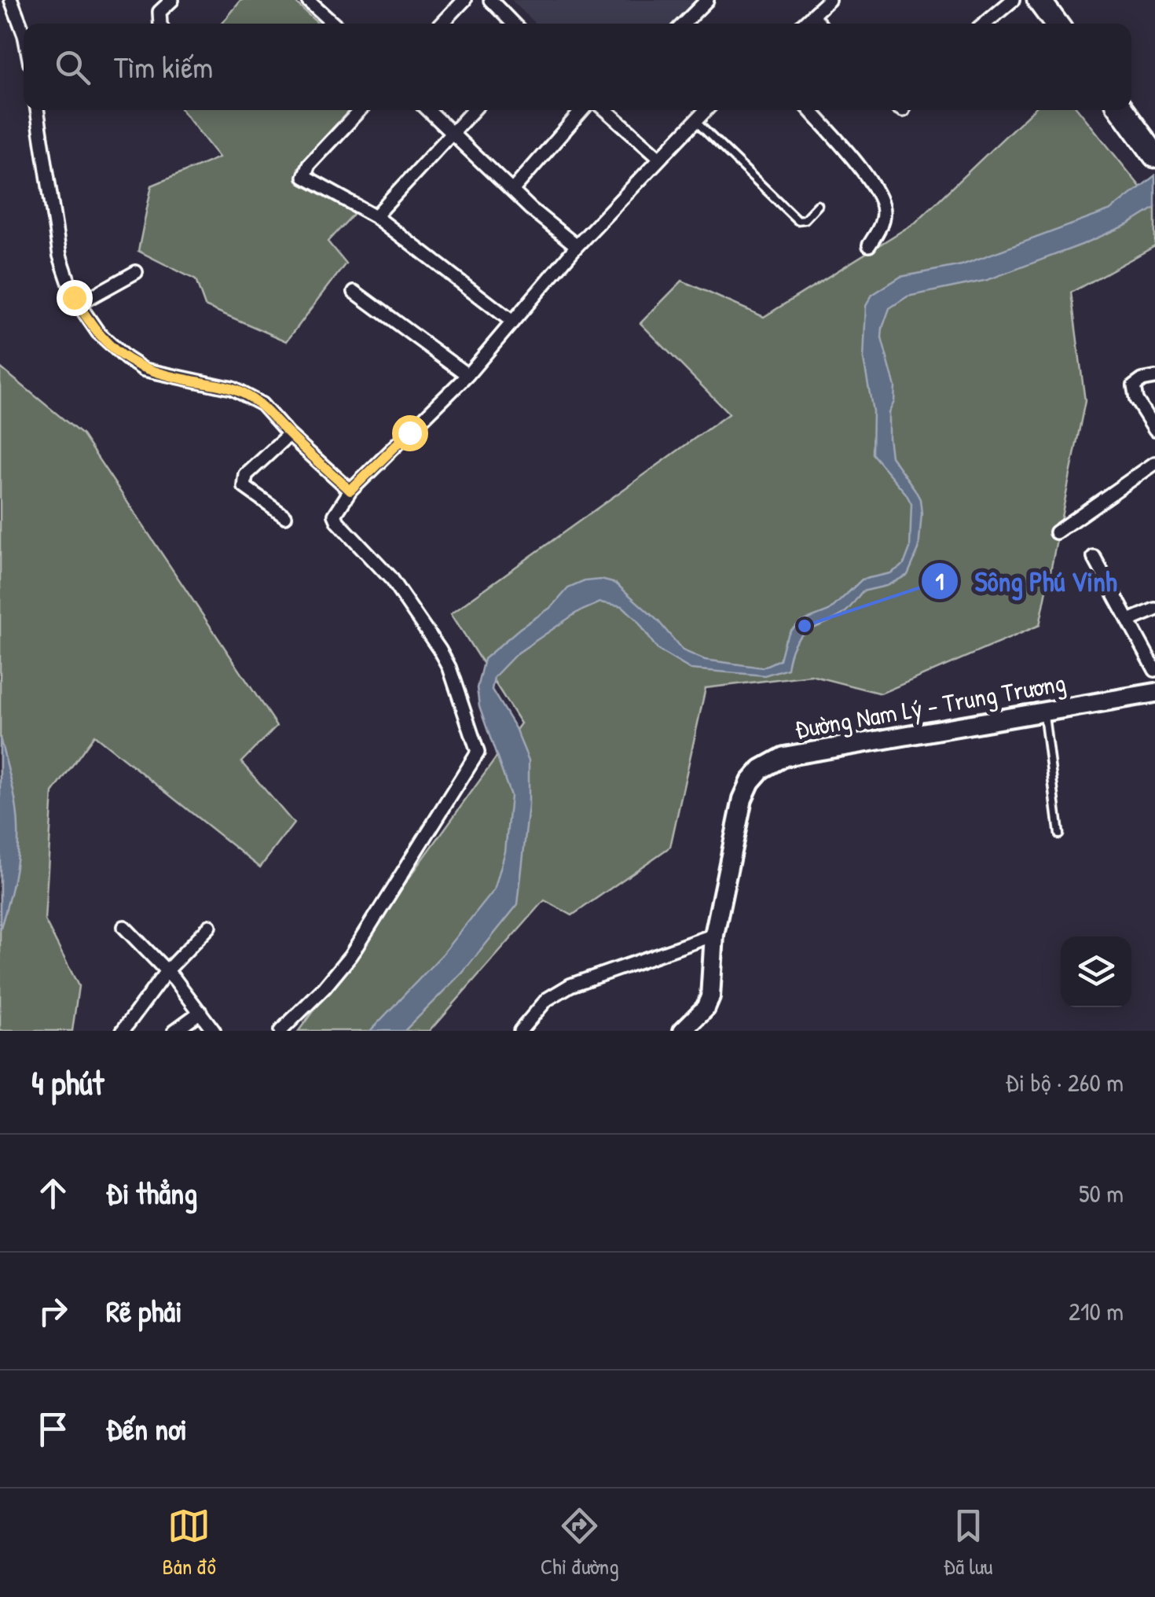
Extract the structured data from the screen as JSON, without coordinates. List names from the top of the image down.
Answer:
{
  "streets": {
    "main road": ["Đường Nam Lý - Trung Trương"]
  },
  "places": ["Sông Phú Vinh"],
  "page": {
    "search": "Tìm kiếm",
    "heading": ["4 phút", "Đi bộ · 260 m"],
    "list": [
      ["Đi thẳng", "50 m"],
      ["Rẽ phải", "210 m"],
      "Đến nơi"
    ],
    "nav": ["Bản đồ", "Chỉ đường", "Đã lưu"]
  }
}
